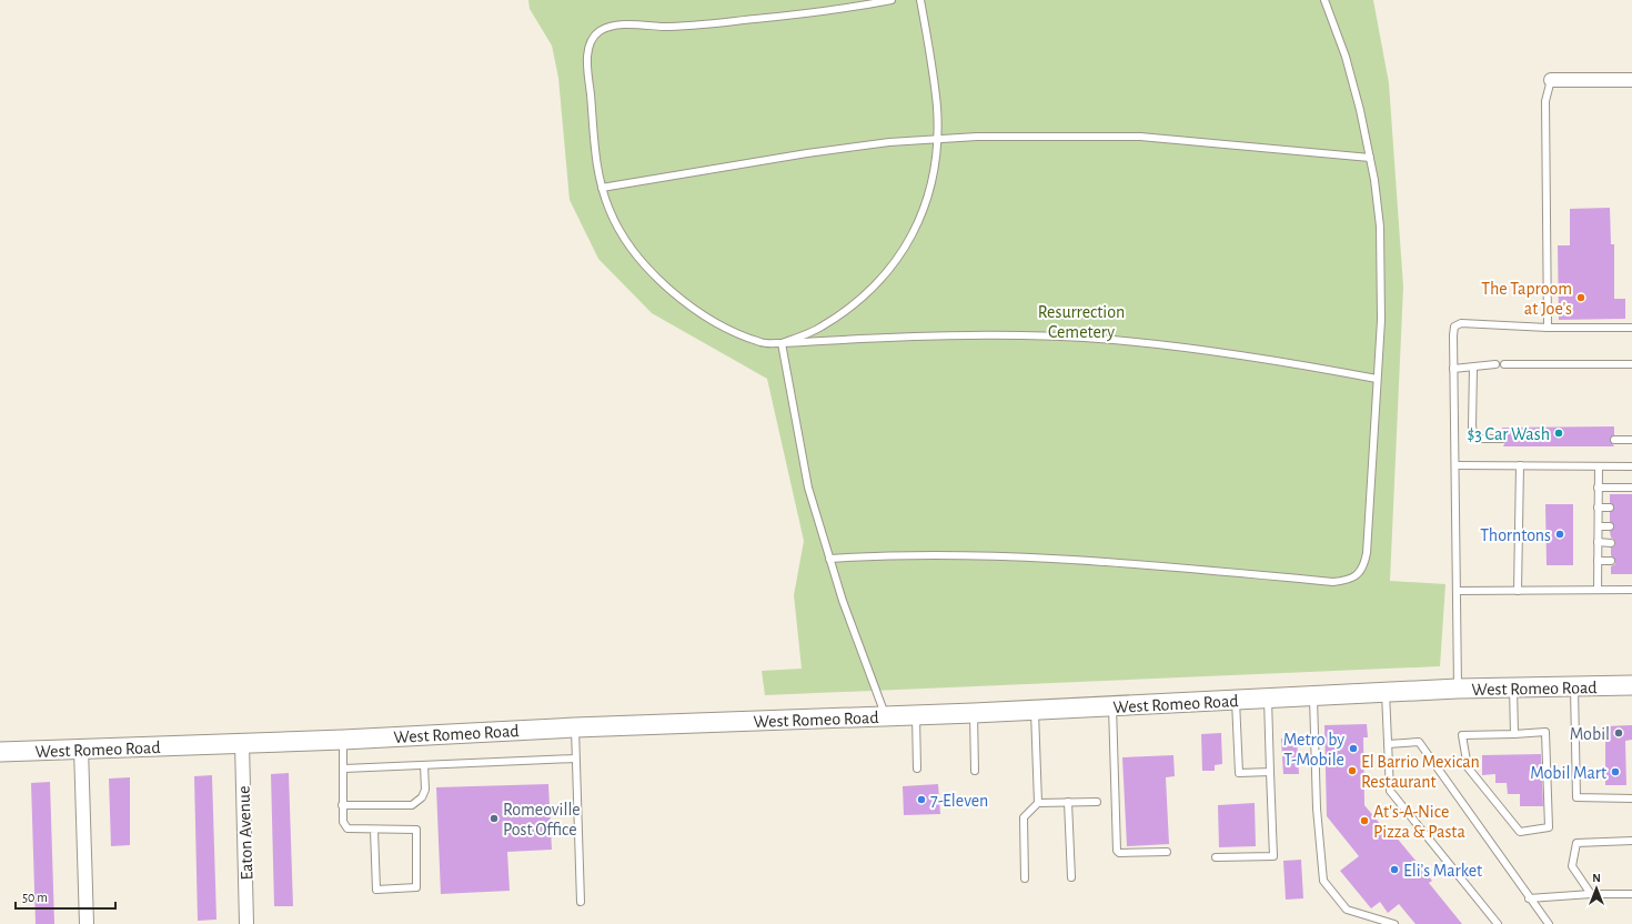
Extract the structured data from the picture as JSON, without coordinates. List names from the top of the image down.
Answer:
{
  "streets": {
    "main road": ["West Romeo Road"],
    "street": ["Eaton Avenue"]
  },
  "crossings": [
    ["West Romeo Road", "Eaton Avenue"]
  ],
  "parks": ["Resurrection Cemetery"],
  "places": [
    "The Taproom at Joe’s",
    "$3 Car Wash",
    "Thorntons",
    "Mobil",
    "Metro by T-Mobile",
    "El Barrio Mexican Restaurant",
    "Mobil Mart",
    "7-Eleven",
    "Romeoville Post Office",
    "At's-A-Nice Pizza & Pasta",
    "Eli’s Market"
  ],
  "scale_bar": "50 m",
  "north": "top"
}
